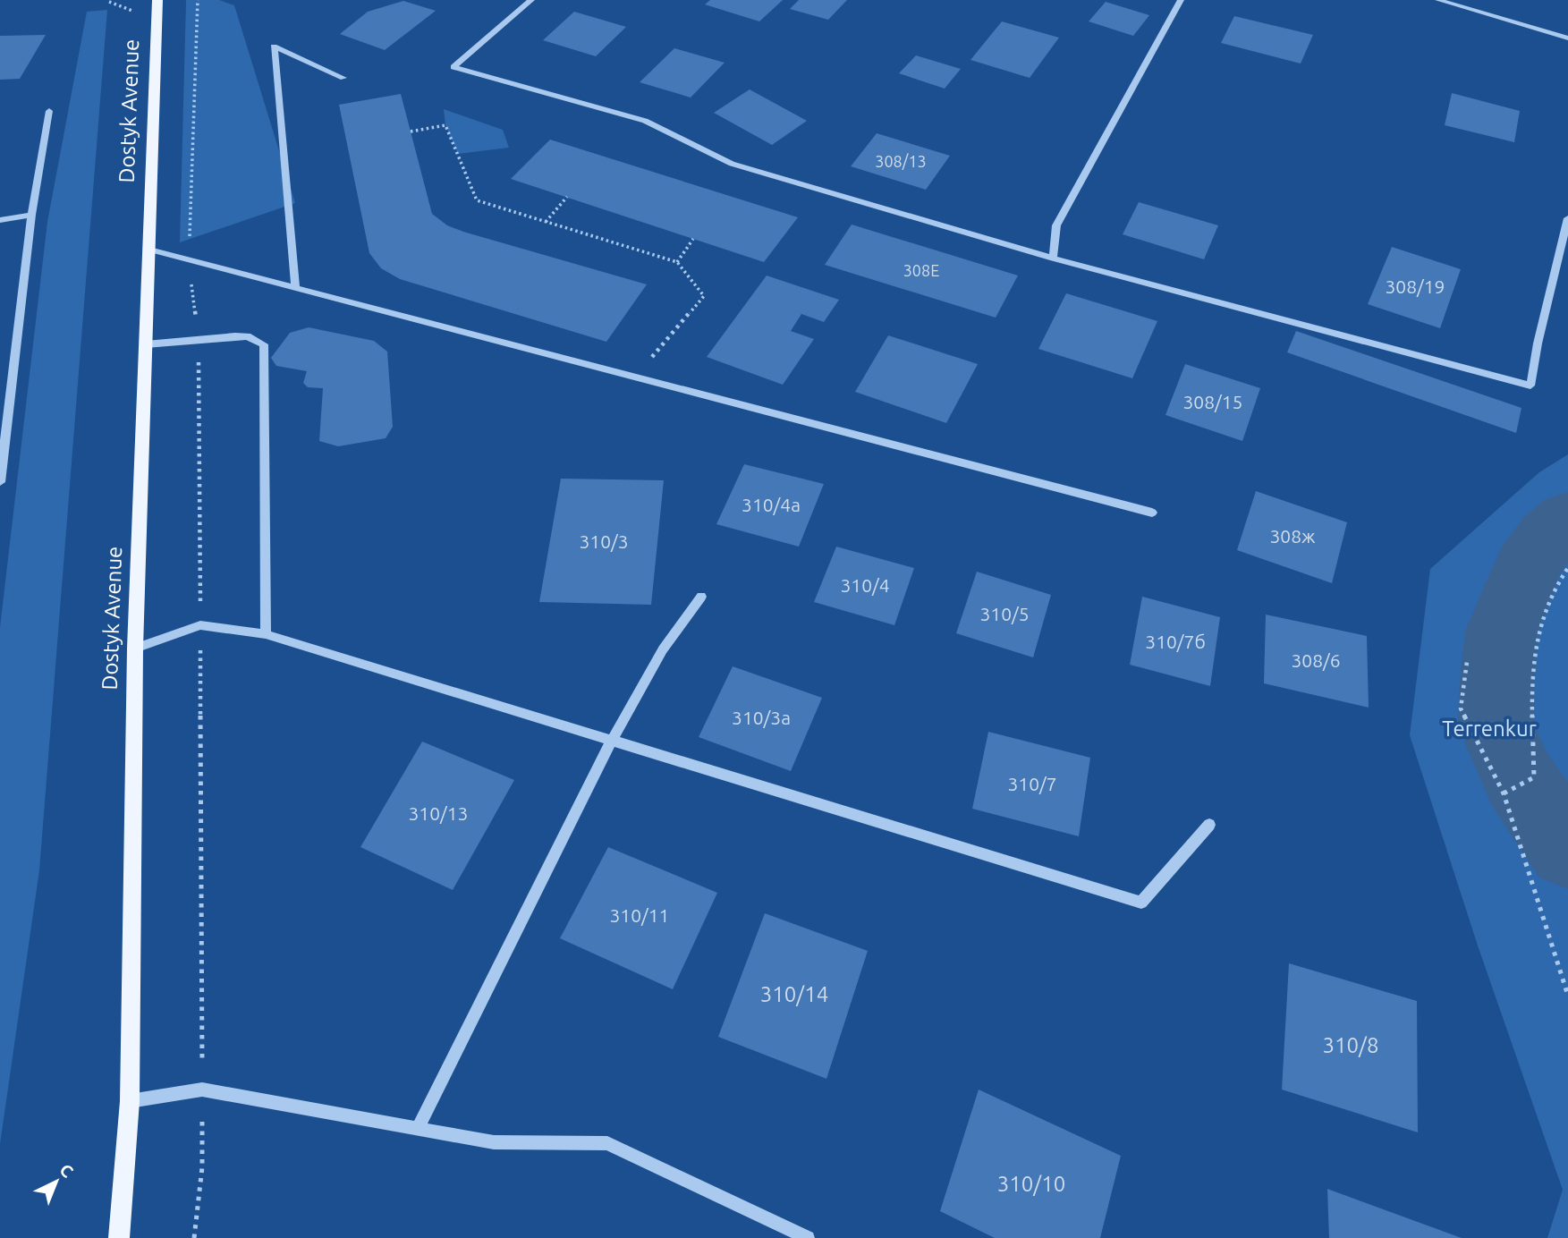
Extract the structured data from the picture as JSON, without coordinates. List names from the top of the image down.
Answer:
{
  "streets": {
    "main road": ["Dostyk Avenue"]
  },
  "parks": ["Terrenkur"],
  "house_numbers": [
    "308/13",
    "308Е",
    "308/19",
    "308/15",
    "310/4а",
    "308ж",
    "310/3",
    "310/4",
    "310/5",
    "310/7б",
    "308/6",
    "310/3а",
    "310/7",
    "310/13",
    "310/11",
    "310/14",
    "310/8",
    "310/10"
  ],
  "north": "top right"
}
